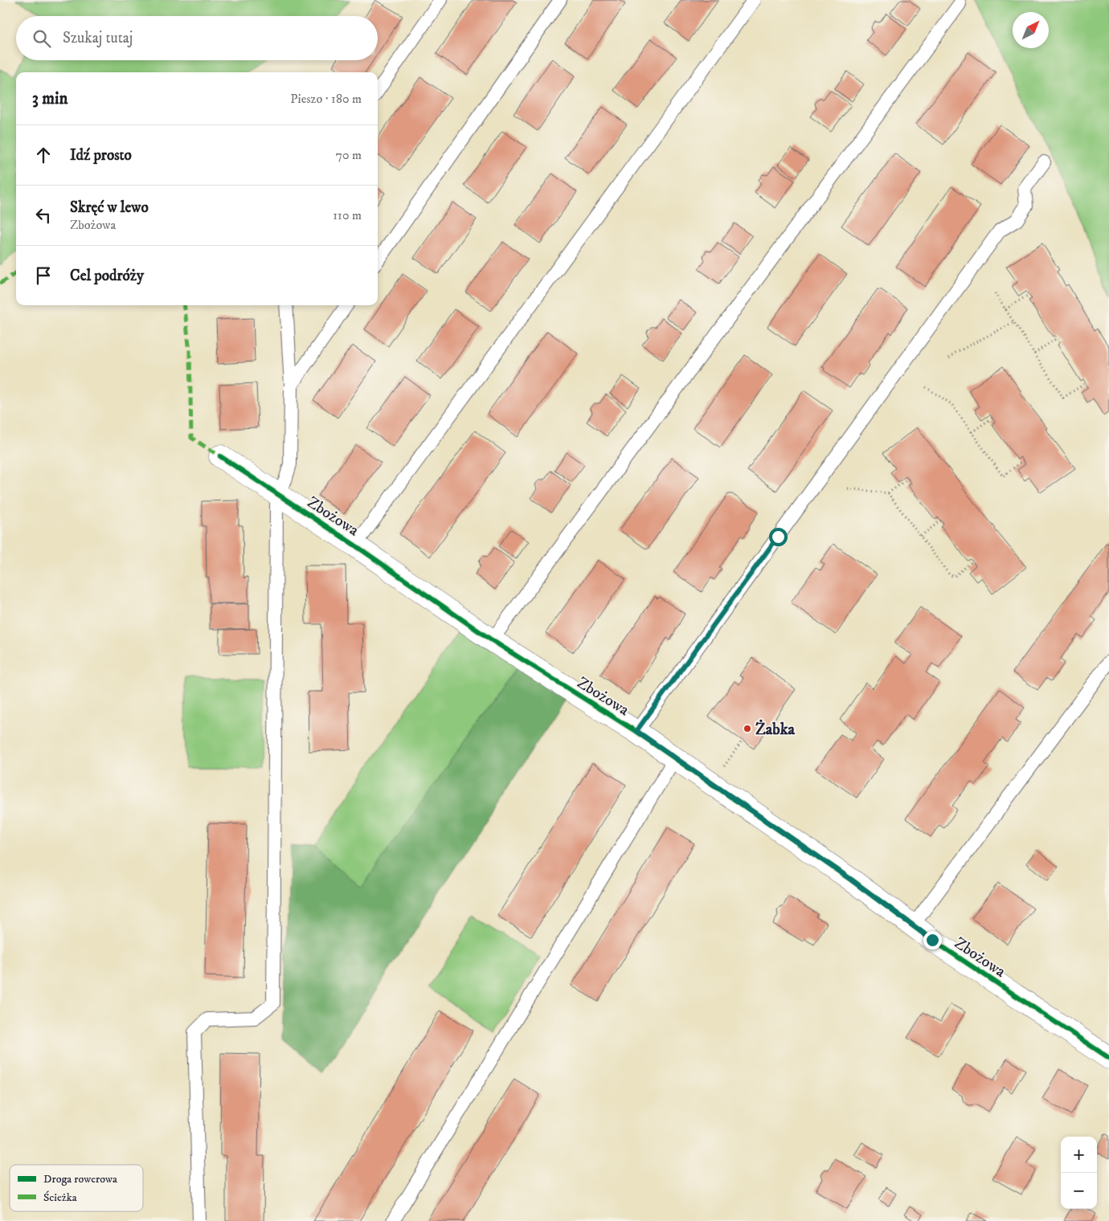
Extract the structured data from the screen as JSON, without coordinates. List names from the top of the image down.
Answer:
{
  "streets": {
    "street": ["Zbożowa"]
  },
  "places": ["Żabka"],
  "legend": ["Droga rowerowa", "Ścieżka"],
  "north": "top right",
  "page": {
    "search": "Szukaj tutaj",
    "heading": ["3 min", "Pieszo · 180 m"],
    "list": [
      ["Idź prosto", "70 m"],
      ["Skręć w lewo", "Zbożowa", "110 m"],
      "Cel podróży"
    ],
    "map_buttons": ["+", "−"]
  }
}
